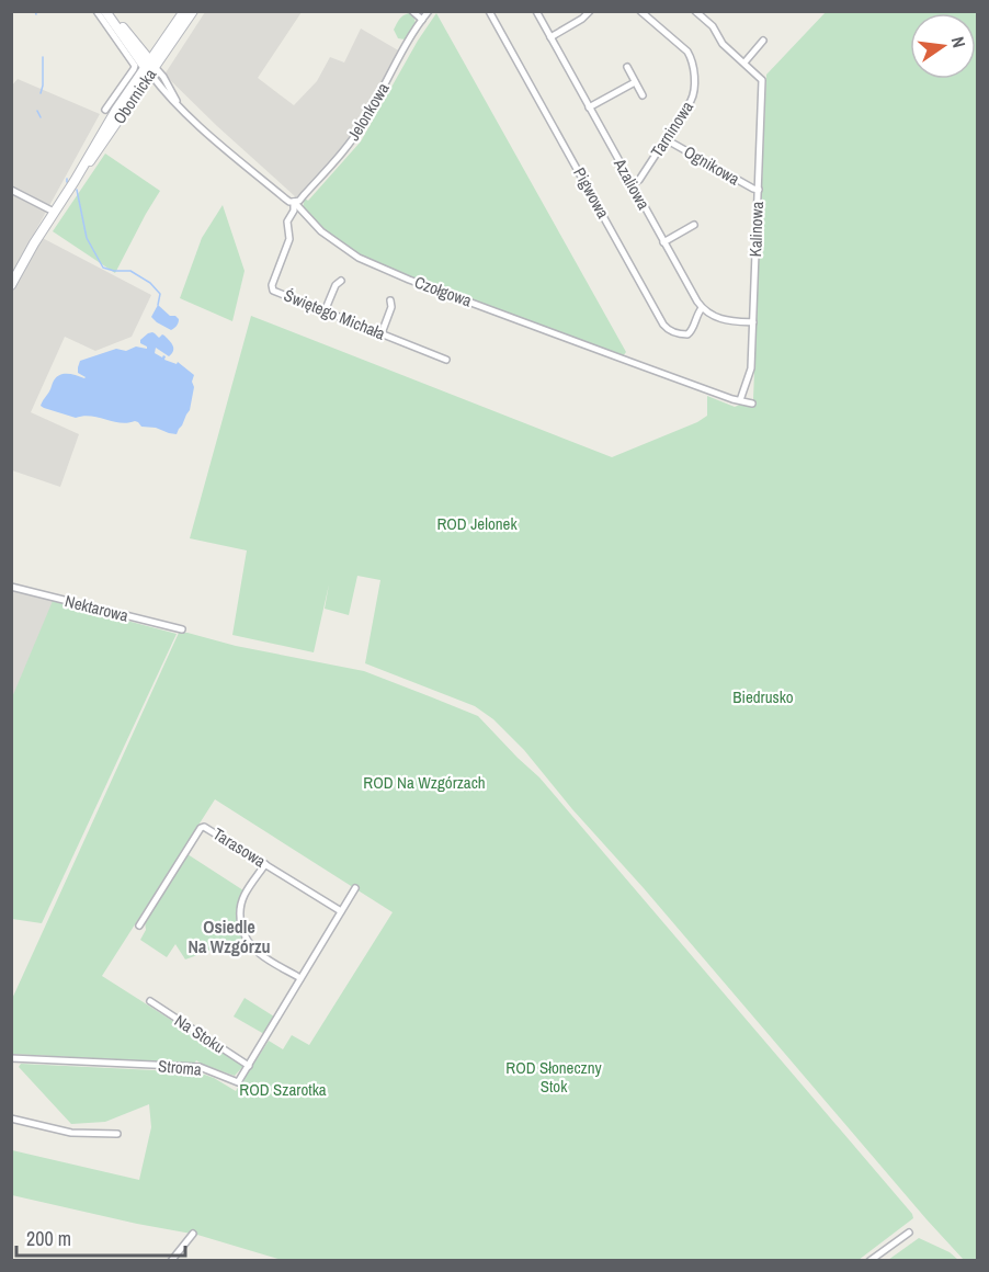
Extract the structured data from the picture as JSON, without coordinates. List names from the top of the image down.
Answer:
{
  "streets": {
    "main road": ["Obornicka"],
    "street": [
      "Jelonkowa",
      "Tarninowa",
      "Ognikowa",
      "Azaliowa",
      "Pigwowa",
      "Kalinowa",
      "Czołgowa",
      "Świętego Michała",
      "Nektarowa",
      "Tarasowa",
      "Na Stoku",
      "Stroma"
    ]
  },
  "crossings": [
    ["Obornicka", "Czołgowa"],
    ["Jelonkowa", "Czołgowa"],
    ["Jelonkowa", "Świętego Michała"],
    ["Tarninowa", "Ognikowa"],
    ["Tarninowa", "Azaliowa"],
    ["Ognikowa", "Kalinowa"],
    ["Azaliowa", "Pigwowa"],
    ["Kalinowa", "Czołgowa"],
    ["Czołgowa", "Świętego Michała"],
    ["Na Stoku", "Stroma"]
  ],
  "districts": ["Osiedle Na Wzgórzu"],
  "parks": [
    "ROD Jelonek",
    "Biedrusko",
    "ROD Na Wzgórzach",
    "ROD Słoneczny Stok",
    "ROD Szarotka"
  ],
  "scale_bar": "200 m",
  "north": "right"
}
